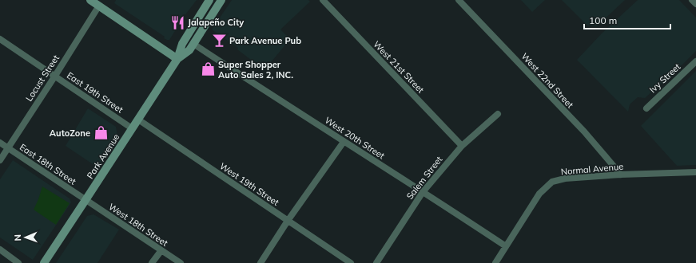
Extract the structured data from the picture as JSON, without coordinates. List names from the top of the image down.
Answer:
{
  "streets": {
    "main road": ["Park Avenue"],
    "street": [
      "West 21st Street",
      "Locust Street",
      "Ivy Street",
      "West 22nd Street",
      "East 19th Street",
      "West 20th Street",
      "East 18th Street",
      "Normal Avenue",
      "Salem Street",
      "West 19th Street",
      "West 18th Street"
    ]
  },
  "crossings": [
    ["West 21st Street", "Salem Street"],
    ["Locust Street", "East 19th Street"],
    ["Locust Street", "East 18th Street"],
    ["West 22nd Street", "Normal Avenue"],
    ["East 19th Street", "Park Avenue"],
    ["West 20th Street", "Park Avenue"],
    ["West 20th Street", "Normal Avenue"],
    ["West 20th Street", "Salem Street"],
    ["Park Avenue", "East 18th Street"],
    ["Park Avenue", "West 19th Street"],
    ["Park Avenue", "West 18th Street"],
    ["East 18th Street", "West 18th Street"]
  ],
  "places": {
    "restaurant": ["Jalapeño City"],
    "bar": ["Park Avenue Pub"],
    "shop": ["Super Shopper Auto Sales 2, INC.", "AutoZone"]
  },
  "scale_bar": "100 m",
  "north": "left"
}
